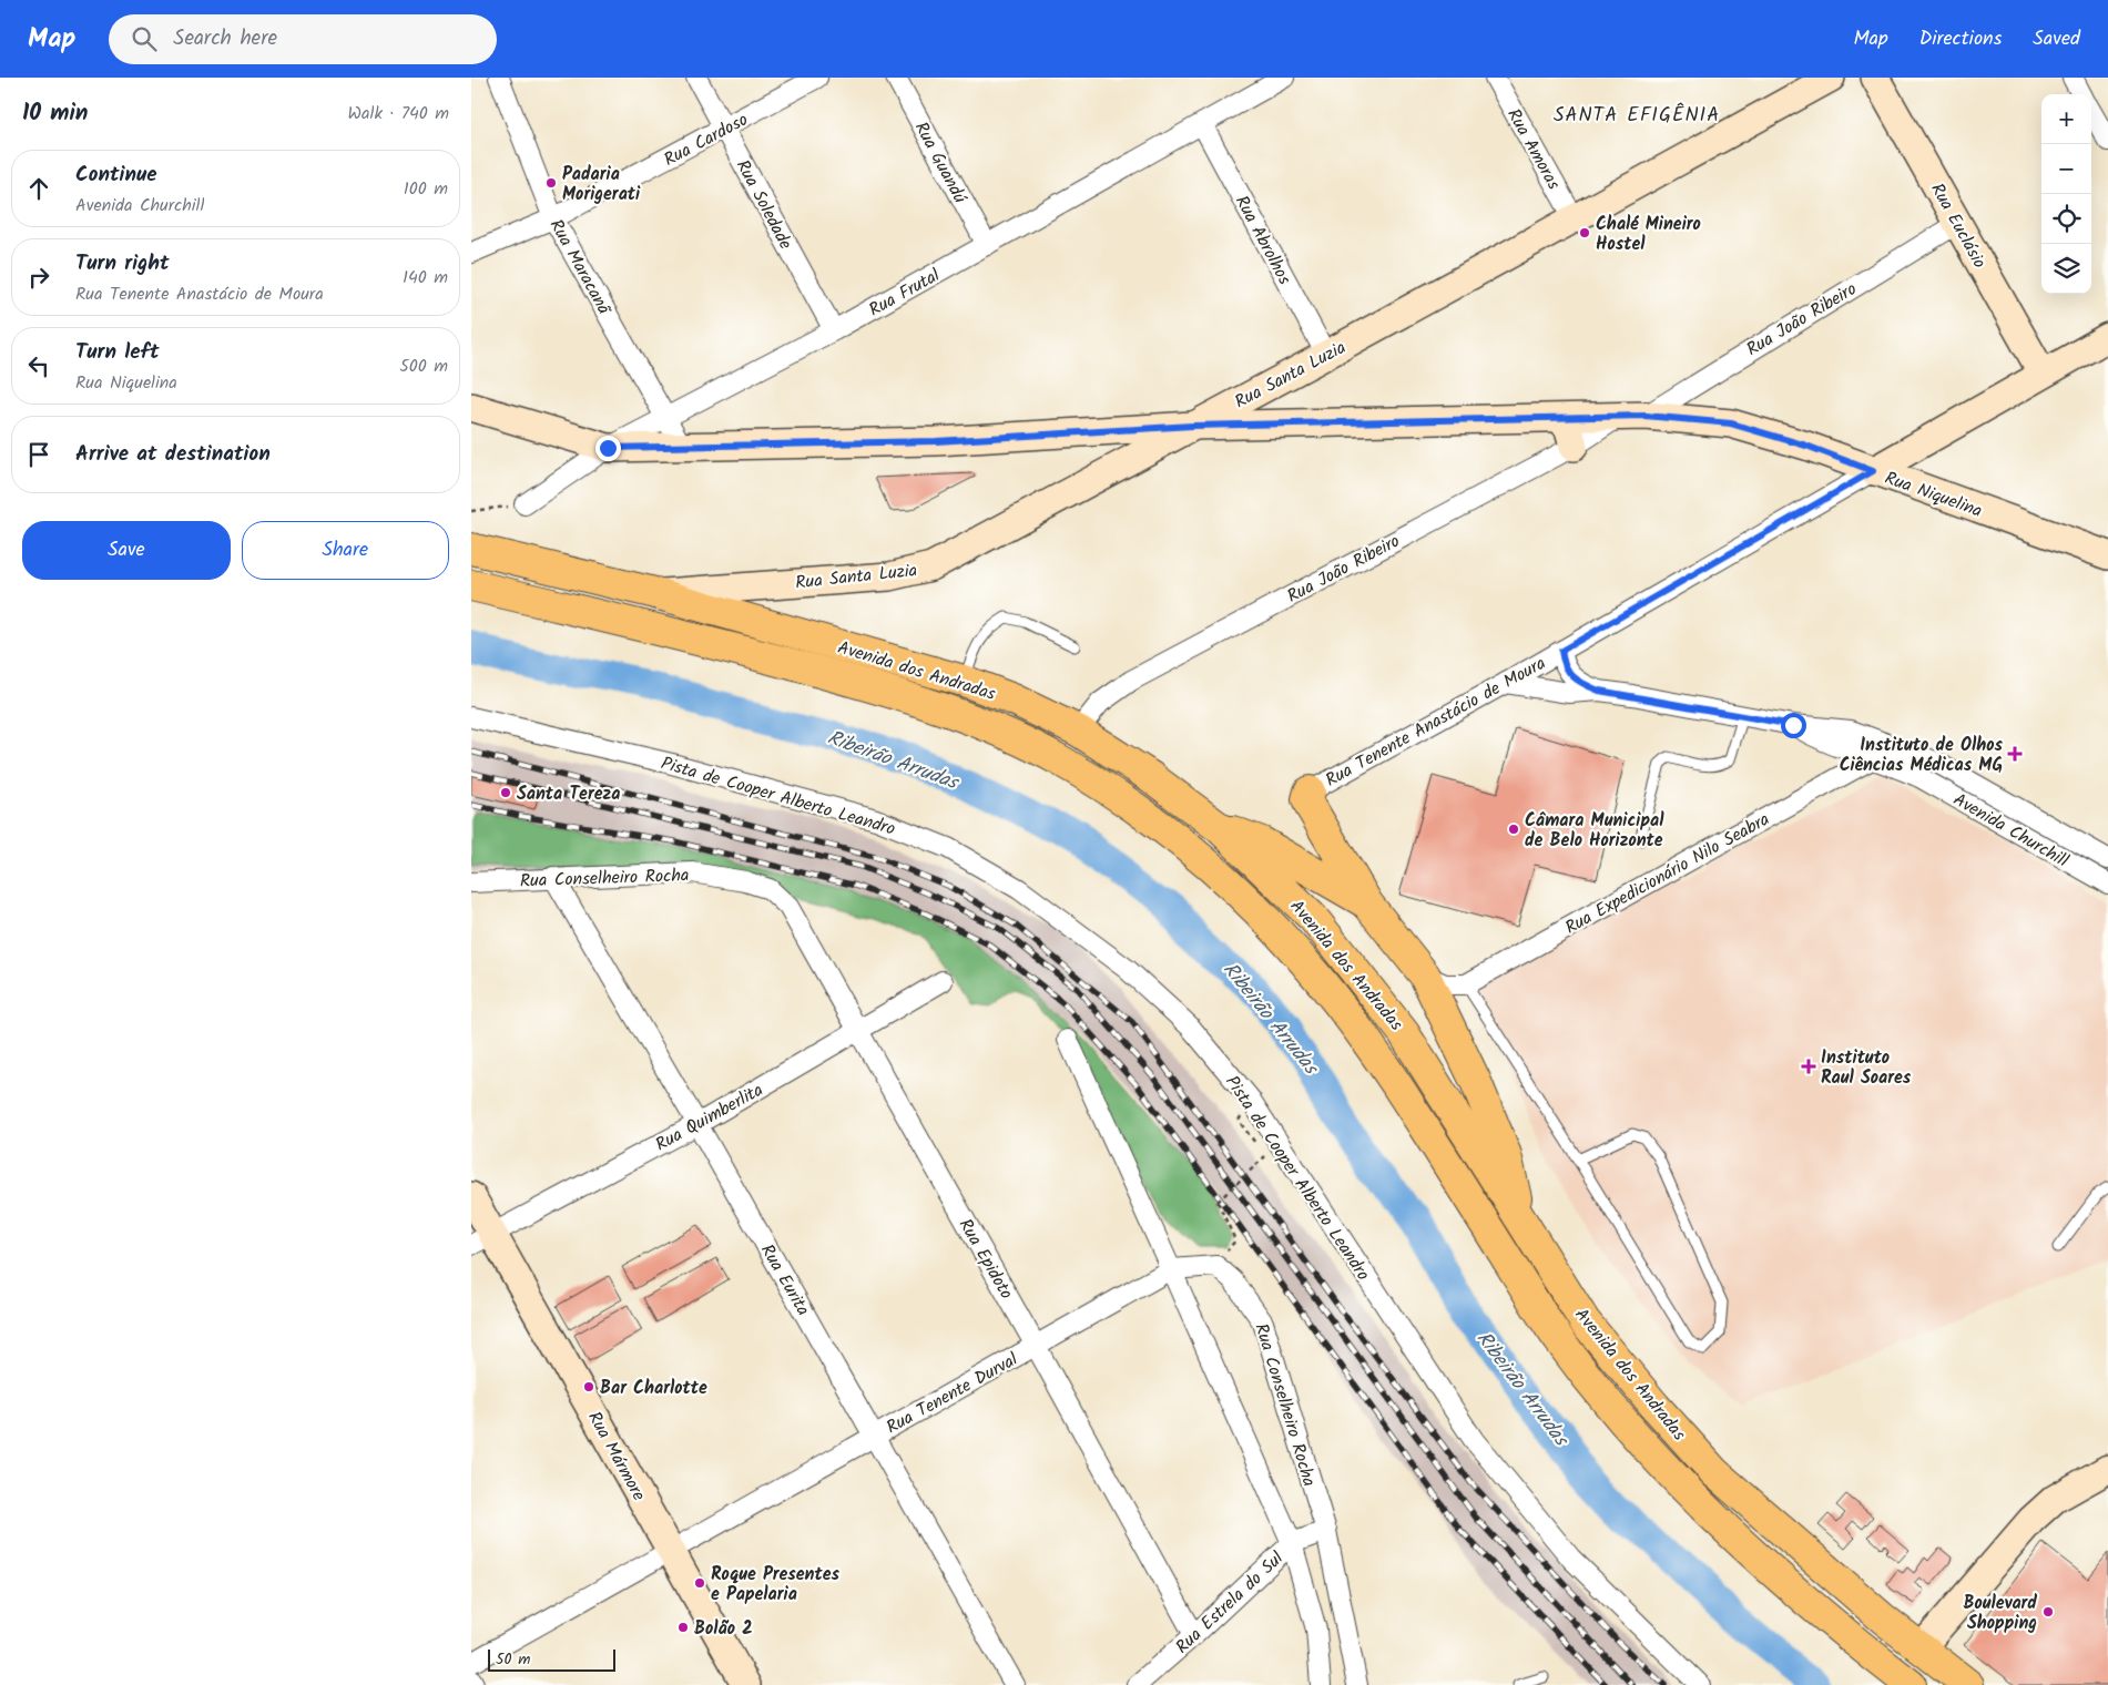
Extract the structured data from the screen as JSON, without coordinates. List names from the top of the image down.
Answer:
{
  "streets": {
    "main road": ["Avenida dos Andradas"],
    "street": [
      "Rua Cardoso",
      "Rua Amoras",
      "Rua Guandú",
      "Rua Soledade",
      "Rua Euclásio",
      "Rua Abrolhos",
      "Rua Maracanã",
      "Rua Frutal",
      "Rua João Ribeiro",
      "Rua Santa Luzia",
      "Rua Niquelina",
      "Rua Tenente Anastácio de Moura",
      "Pista de Cooper Alberto Leandro",
      "Avenida Churchill",
      "Rua Expedicionário Nilo Seabra",
      "Rua Conselheiro Rocha",
      "Rua Quimberlita",
      "Rua Epidoto",
      "Rua Eurita",
      "Rua Tenente Durval",
      "Rua Mármore",
      "Rua Estrela do Sul"
    ]
  },
  "crossings": [
    ["Rua Cardoso", "Rua Soledade"],
    ["Rua Cardoso", "Rua Maracanã"],
    ["Rua Amoras", "Rua Santa Luzia"],
    ["Rua Guandú", "Rua Frutal"],
    ["Rua Soledade", "Rua Frutal"],
    ["Rua Euclásio", "Rua João Ribeiro"],
    ["Rua Euclásio", "Rua Tenente Anastácio de Moura"],
    ["Rua Abrolhos", "Rua Frutal"],
    ["Rua Abrolhos", "Rua Santa Luzia"],
    ["Rua Maracanã", "Rua Frutal"],
    ["Rua Maracanã", "Rua Niquelina"],
    ["Rua Frutal", "Rua Niquelina"],
    ["Rua João Ribeiro", "Rua Niquelina"],
    ["Rua João Ribeiro", "Avenida dos Andradas"],
    ["Rua Santa Luzia", "Rua Niquelina"],
    ["Rua Santa Luzia", "Avenida dos Andradas"],
    ["Rua Niquelina", "Rua Tenente Anastácio de Moura"],
    ["Rua Tenente Anastácio de Moura", "Avenida Churchill"],
    ["Avenida Churchill", "Rua Expedicionário Nilo Seabra"],
    ["Rua Conselheiro Rocha", "Rua Epidoto"],
    ["Rua Conselheiro Rocha", "Rua Eurita"],
    ["Rua Conselheiro Rocha", "Rua Estrela do Sul"],
    ["Rua Quimberlita", "Rua Epidoto"],
    ["Rua Quimberlita", "Rua Eurita"],
    ["Rua Quimberlita", "Rua Mármore"],
    ["Rua Epidoto", "Rua Tenente Durval"],
    ["Rua Epidoto", "Rua Estrela do Sul"],
    ["Rua Eurita", "Rua Tenente Durval"],
    ["Rua Tenente Durval", "Rua Mármore"]
  ],
  "districts": ["SANTA EFIGÊNIA"],
  "water": ["Ribeirão Arrudas"],
  "places": {
    "other": [
      "Padaria Morigerati",
      "Chalé Mineiro Hostel",
      "Santa Tereza",
      "Câmara Municipal de Belo Horizonte",
      "Bar Charlotte",
      "Roque Presentes e Papelaria",
      "Boulevard Shopping",
      "Bolão 2"
    ],
    "health": ["Instituto de Olhos Ciências Médicas MG", "Instituto Raul Soares"]
  },
  "scale_bar": "50 m",
  "page": {
    "header": "Map",
    "search": "Search here",
    "nav": ["Map", "Directions", "Saved"],
    "heading": ["10 min", "Walk · 740 m"],
    "map_buttons": ["+", "−"],
    "list": [
      ["Continue", "Avenida Churchill", "100 m"],
      ["Turn right", "Rua Tenente Anastácio de Moura", "140 m"],
      ["Turn left", "Rua Niquelina", "500 m"],
      "Arrive at destination"
    ],
    "buttons": ["Save", "Share"],
    "scale": "50 m"
  }
}
